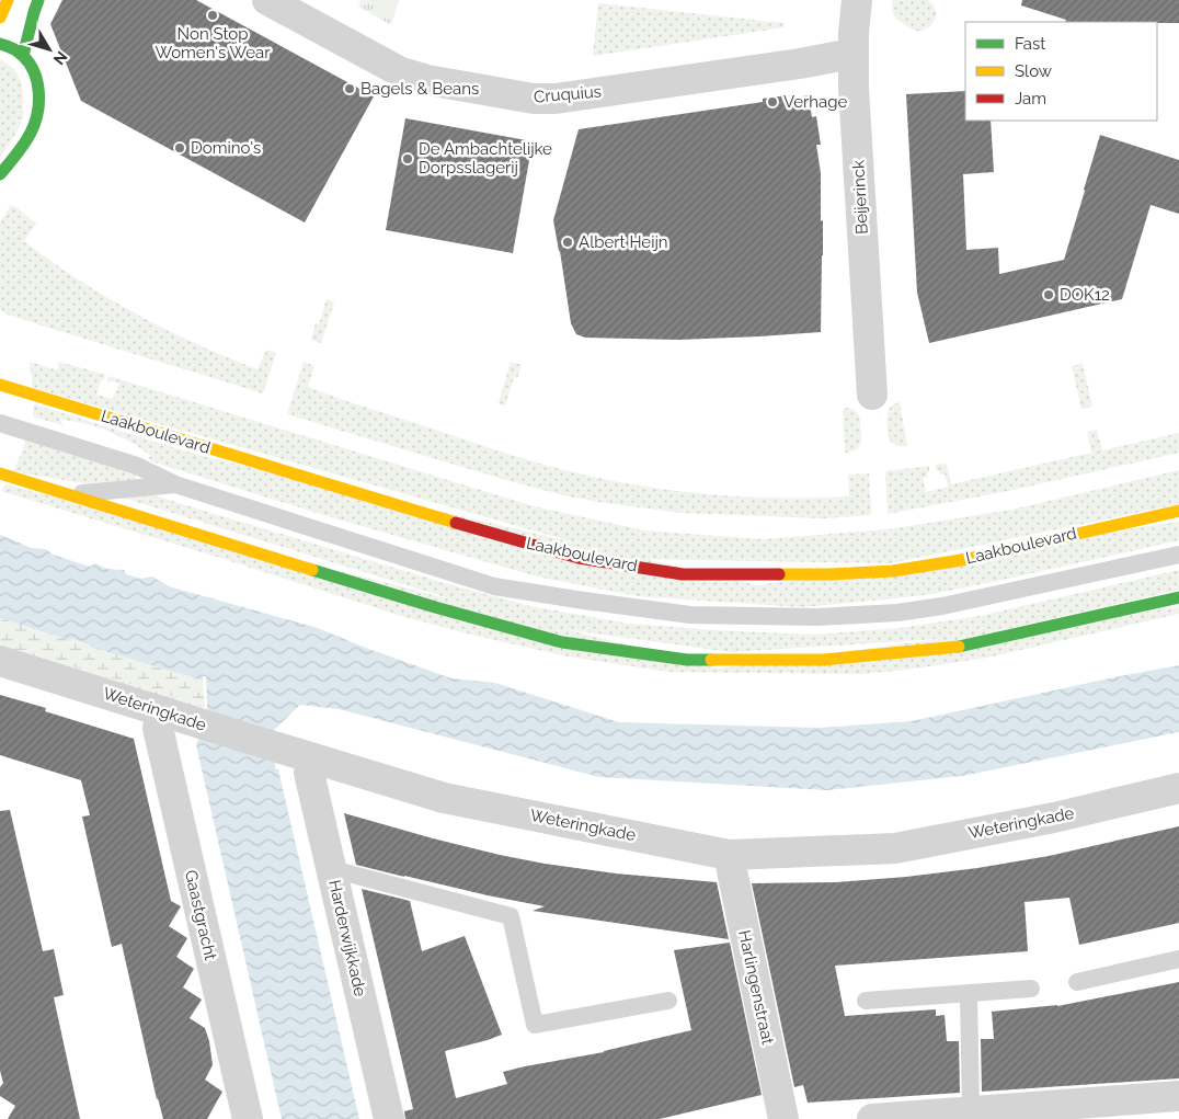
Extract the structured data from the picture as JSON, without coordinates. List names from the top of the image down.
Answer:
{
  "streets": {
    "main road": ["Laakboulevard"],
    "street": [
      "Cruquius",
      "Beijerinck",
      "Weteringkade",
      "Gaastgracht",
      "Harderwijkkade",
      "Harlingenstraat"
    ]
  },
  "crossings": [
    ["Cruquius", "Beijerinck"],
    ["Weteringkade", "Gaastgracht"],
    ["Weteringkade", "Harderwijkkade"],
    ["Weteringkade", "Harlingenstraat"]
  ],
  "places": [
    "Non Stop Women's Wear",
    "Bagels & Beans",
    "Verhage",
    "Domino's",
    "De Ambachtelijke Dorpsslagerij",
    "Albert Heijn",
    "DOK12"
  ],
  "legend": ["Fast", "Slow", "Jam"],
  "north": "bottom right"
}
